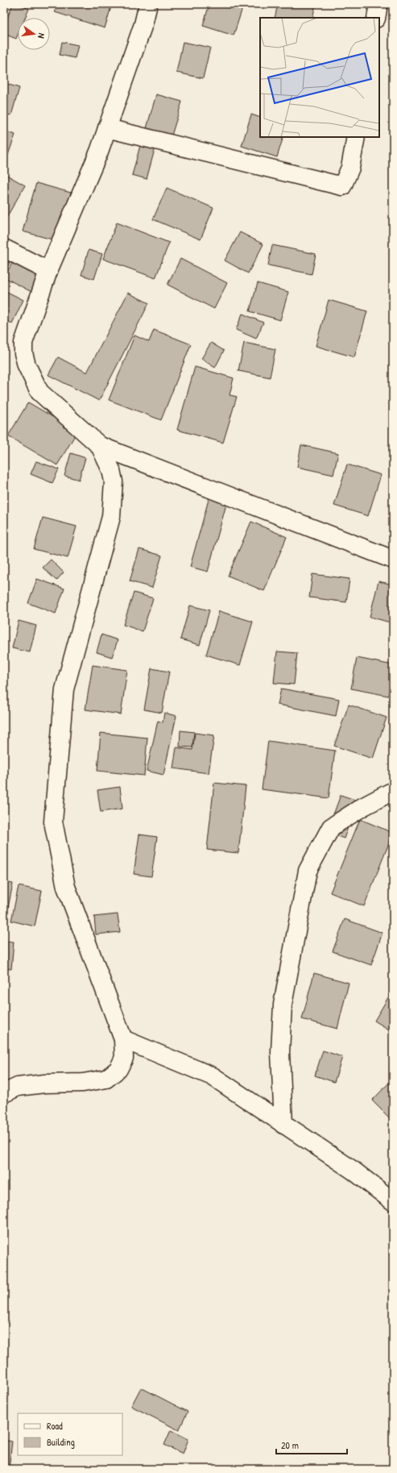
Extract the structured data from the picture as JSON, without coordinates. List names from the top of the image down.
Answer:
{
  "legend": ["Road", "Building"],
  "scale_bar": "20 m",
  "north": "right"
}
